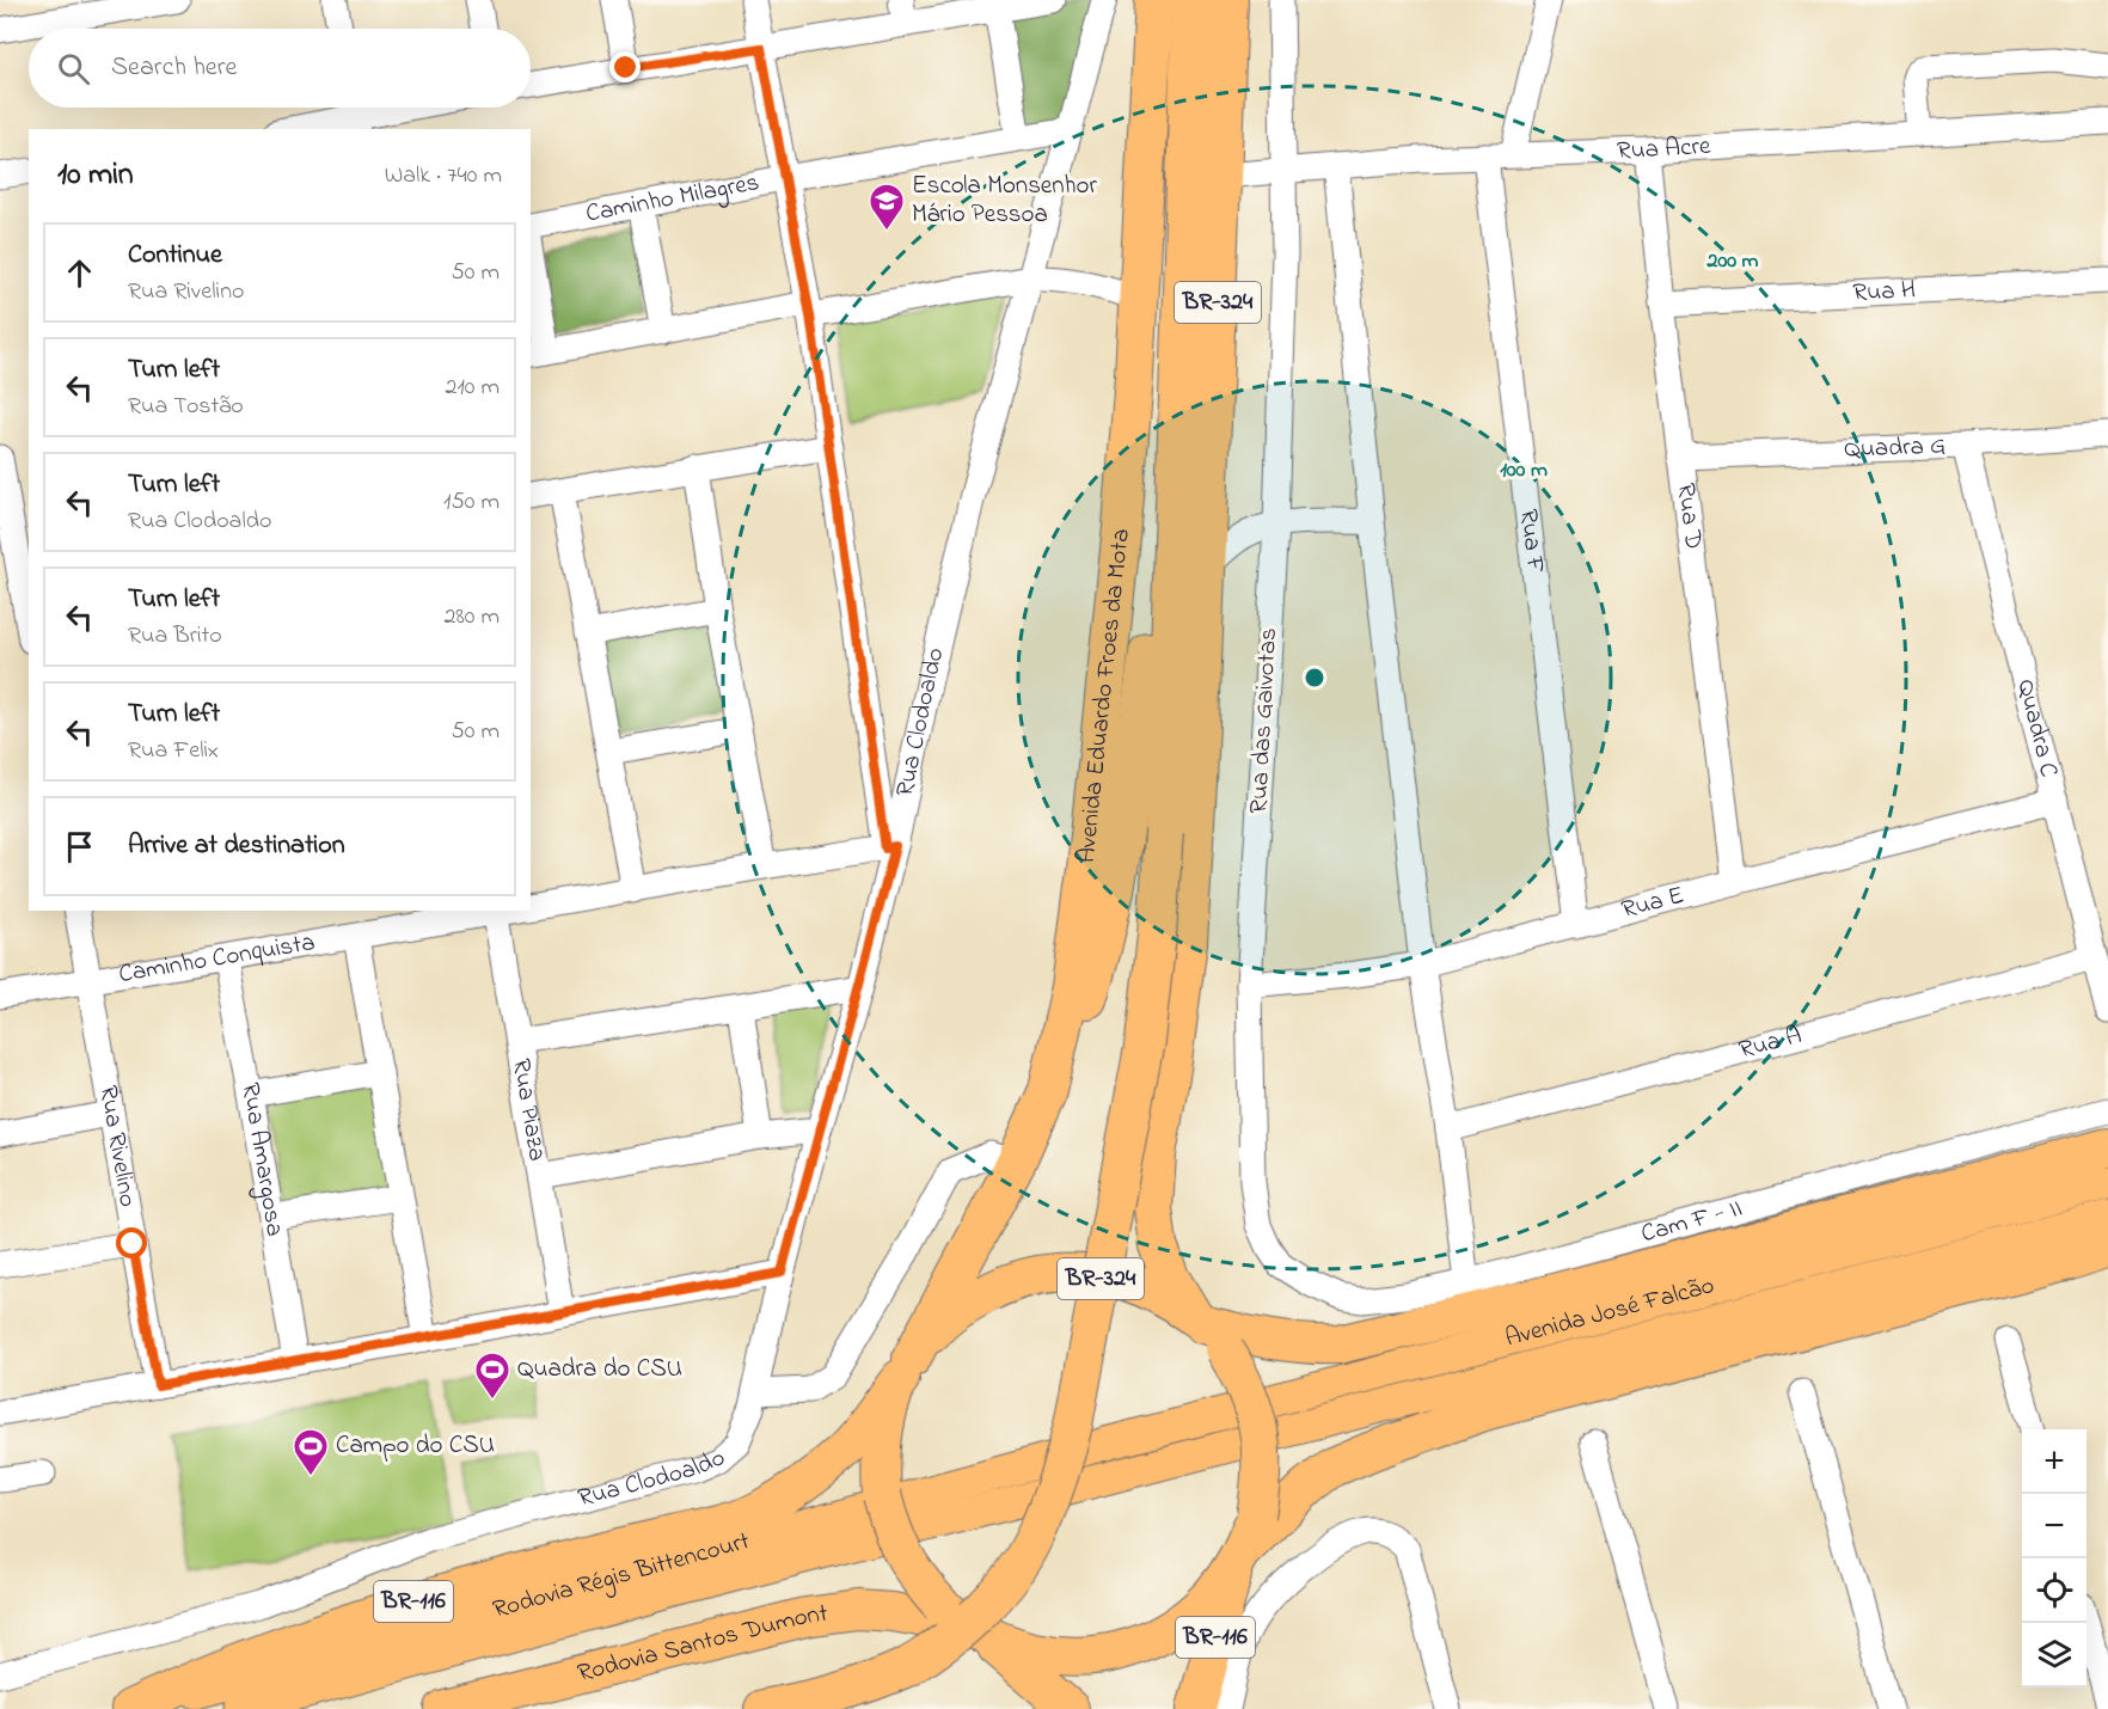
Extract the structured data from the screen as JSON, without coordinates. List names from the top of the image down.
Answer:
{
  "streets": {
    "highway": [
      "BR-324",
      "Avenida Eduardo Froes da Mota",
      "BR-116",
      "Rodovia Santos Dumont"
    ],
    "main road": ["Avenida José Falcão", "Rodovia Régis Bittencourt"],
    "street": [
      "Rua Acre",
      "Caminho Milagres",
      "Rua H",
      "Quadra G",
      "Rua D",
      "Rua F",
      "Rua das Gaivotas",
      "Rua Clodoaldo",
      "Quadra C",
      "Rua E",
      "Caminho Conquista",
      "Rua A",
      "Rua Piaza",
      "Rua Rivelino",
      "Rua Amargosa",
      "Cam F - II"
    ]
  },
  "crossings": [
    ["Rua Acre", "Rua D"],
    ["Rua Acre", "Rua F"],
    ["Rua Acre", "Avenida Eduardo Froes da Mota"],
    ["Rua Acre", "Rua das Gaivotas"],
    ["Caminho Milagres", "Rua Clodoaldo"],
    ["Rua H", "Rua D"],
    ["BR-324", "Avenida Eduardo Froes da Mota"],
    ["Quadra G", "Rua D"],
    ["Quadra G", "Quadra C"],
    ["Rua D", "Rua E"],
    ["Rua F", "Rua E"],
    ["Avenida Eduardo Froes da Mota", "BR-116"],
    ["Avenida Eduardo Froes da Mota", "Rodovia Santos Dumont"],
    ["Rua das Gaivotas", "Rua E"],
    ["Rua das Gaivotas", "Cam F - II"],
    ["Quadra C", "Rua E"],
    ["Quadra C", "Rua A"],
    ["Caminho Conquista", "Rua Piaza"],
    ["Caminho Conquista", "Rua Rivelino"],
    ["Caminho Conquista", "Rua Amargosa"],
    ["Avenida José Falcão", "Rodovia Régis Bittencourt"],
    ["Rodovia Régis Bittencourt", "BR-116"]
  ],
  "places": {
    "school or university": ["Escola Monsenhor Mário Pessoa"],
    "sports": ["Quadra do CSU", "Campo do CSU"]
  },
  "page": {
    "search": "Search here",
    "heading": ["10 min", "Walk · 740 m"],
    "list": [
      ["Continue", "Rua Rivelino", "50 m"],
      ["Turn left", "Rua Tostão", "210 m"],
      ["Turn left", "Rua Clodoaldo", "150 m"],
      ["Turn left", "Rua Brito", "280 m"],
      ["Turn left", "Rua Felix", "50 m"],
      "Arrive at destination"
    ],
    "map_buttons": ["+", "−"]
  },
  "rings": ["200 m", "100 m"]
}
